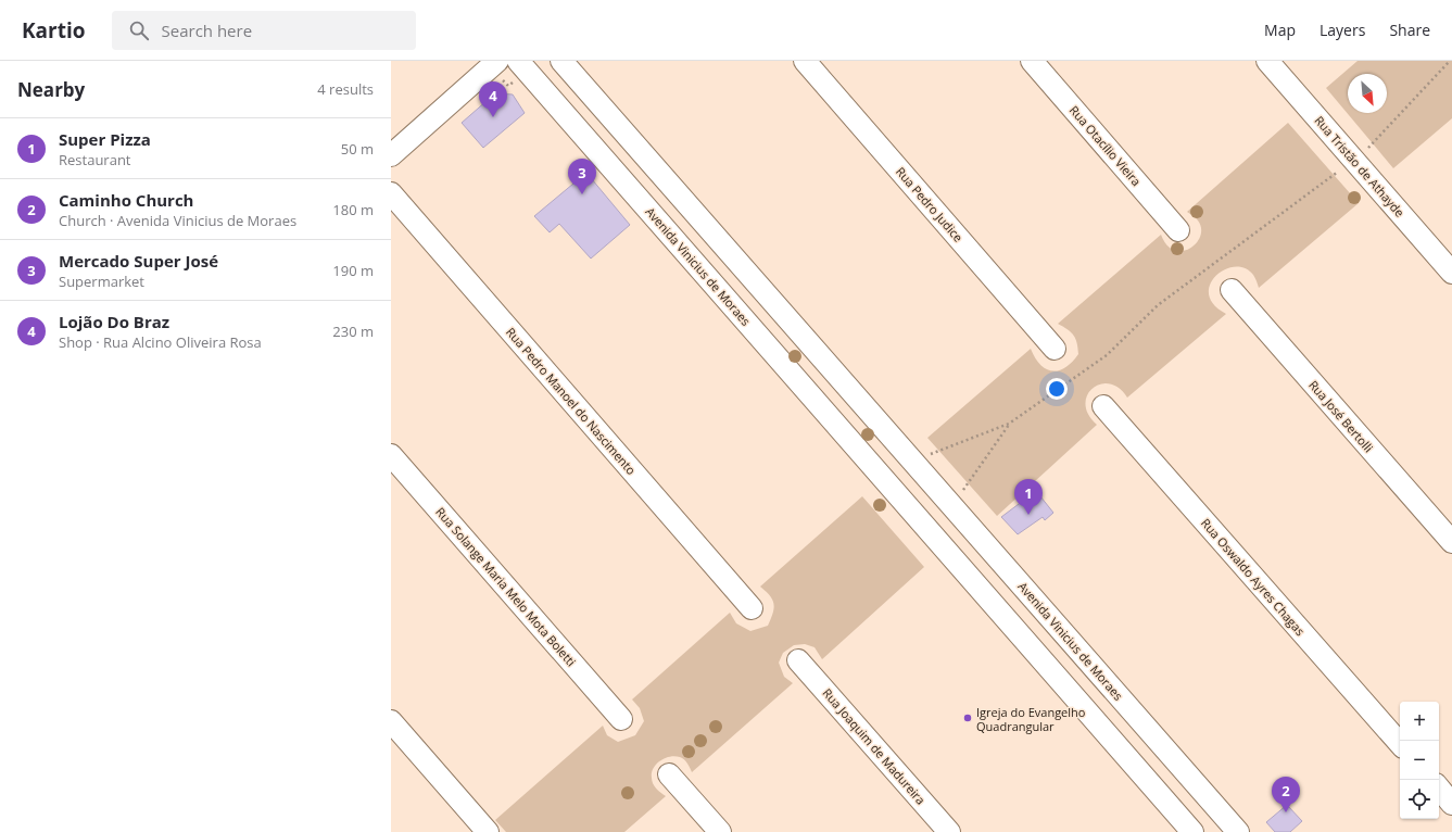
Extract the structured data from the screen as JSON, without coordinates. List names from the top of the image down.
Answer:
{
  "streets": {
    "street": [
      "Rua Otacílio Vieira",
      "Rua Tristão de Athayde",
      "Rua Pedro Judice",
      "Avenida Vinicius de Moraes",
      "Rua Pedro Manoel do Nascimento",
      "Rua José Bertolli",
      "Rua Oswaldo Ayres Chagas",
      "Rua Solange Maria Melo Mota Boletti",
      "Rua Joaquim de Madureira"
    ]
  },
  "places": ["Igreja do Evangelho Quadrangular"],
  "north": "bottom right",
  "page": {
    "header": "Kartio",
    "search": "Search here",
    "nav": ["Map", "Layers", "Share"],
    "heading": ["Nearby", "4 results"],
    "pins": [
      "4",
      "3",
      "1",
      "2"
    ],
    "list": [
      {
        "mark": "1",
        "name": "Super Pizza",
        "note": "Restaurant",
        "value": "50 m"
      },
      {
        "mark": "2",
        "name": "Caminho Church",
        "note": "Church · Avenida Vinicius de Moraes",
        "value": "180 m"
      },
      {
        "mark": "3",
        "name": "Mercado Super José",
        "note": "Supermarket",
        "value": "190 m"
      },
      {
        "mark": "4",
        "name": "Lojão Do Braz",
        "note": "Shop · Rua Alcino Oliveira Rosa",
        "value": "230 m"
      }
    ],
    "map_buttons": ["+", "−"]
  }
}
